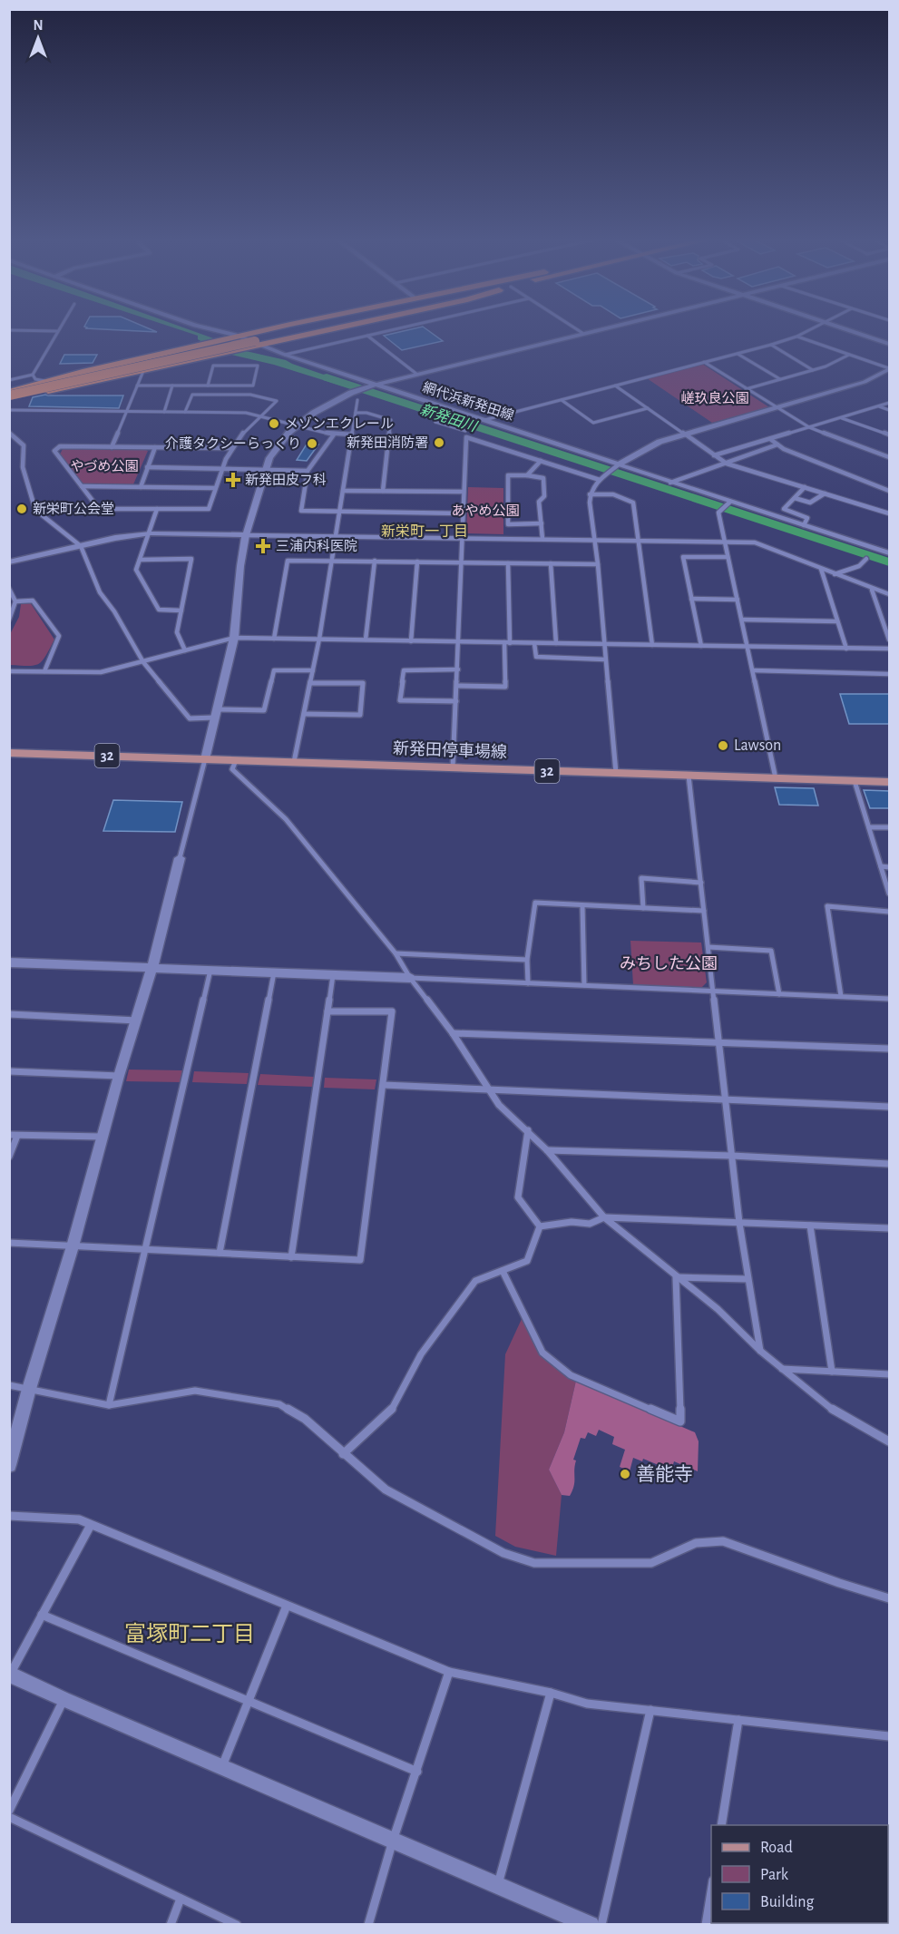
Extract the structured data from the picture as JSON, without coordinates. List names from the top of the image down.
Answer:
{
  "streets": {
    "main road": ["新発田停車場線", "32"],
    "street": ["網代浜新発田線"]
  },
  "districts": ["新栄町一丁目", "富塚町二丁目"],
  "water": ["新発田川"],
  "parks": [
    "嵯玖良公園",
    "やづめ公園",
    "あやめ公園",
    "みちした公園"
  ],
  "places": {
    "other": [
      "メゾンエクレール",
      "新発田消防署",
      "介護タクシーらっくり",
      "新栄町公会堂",
      "Lawson",
      "善能寺"
    ],
    "health": ["新発田皮フ科", "三浦内科医院"]
  },
  "legend": ["Road", "Park", "Building"],
  "north": "top"
}
